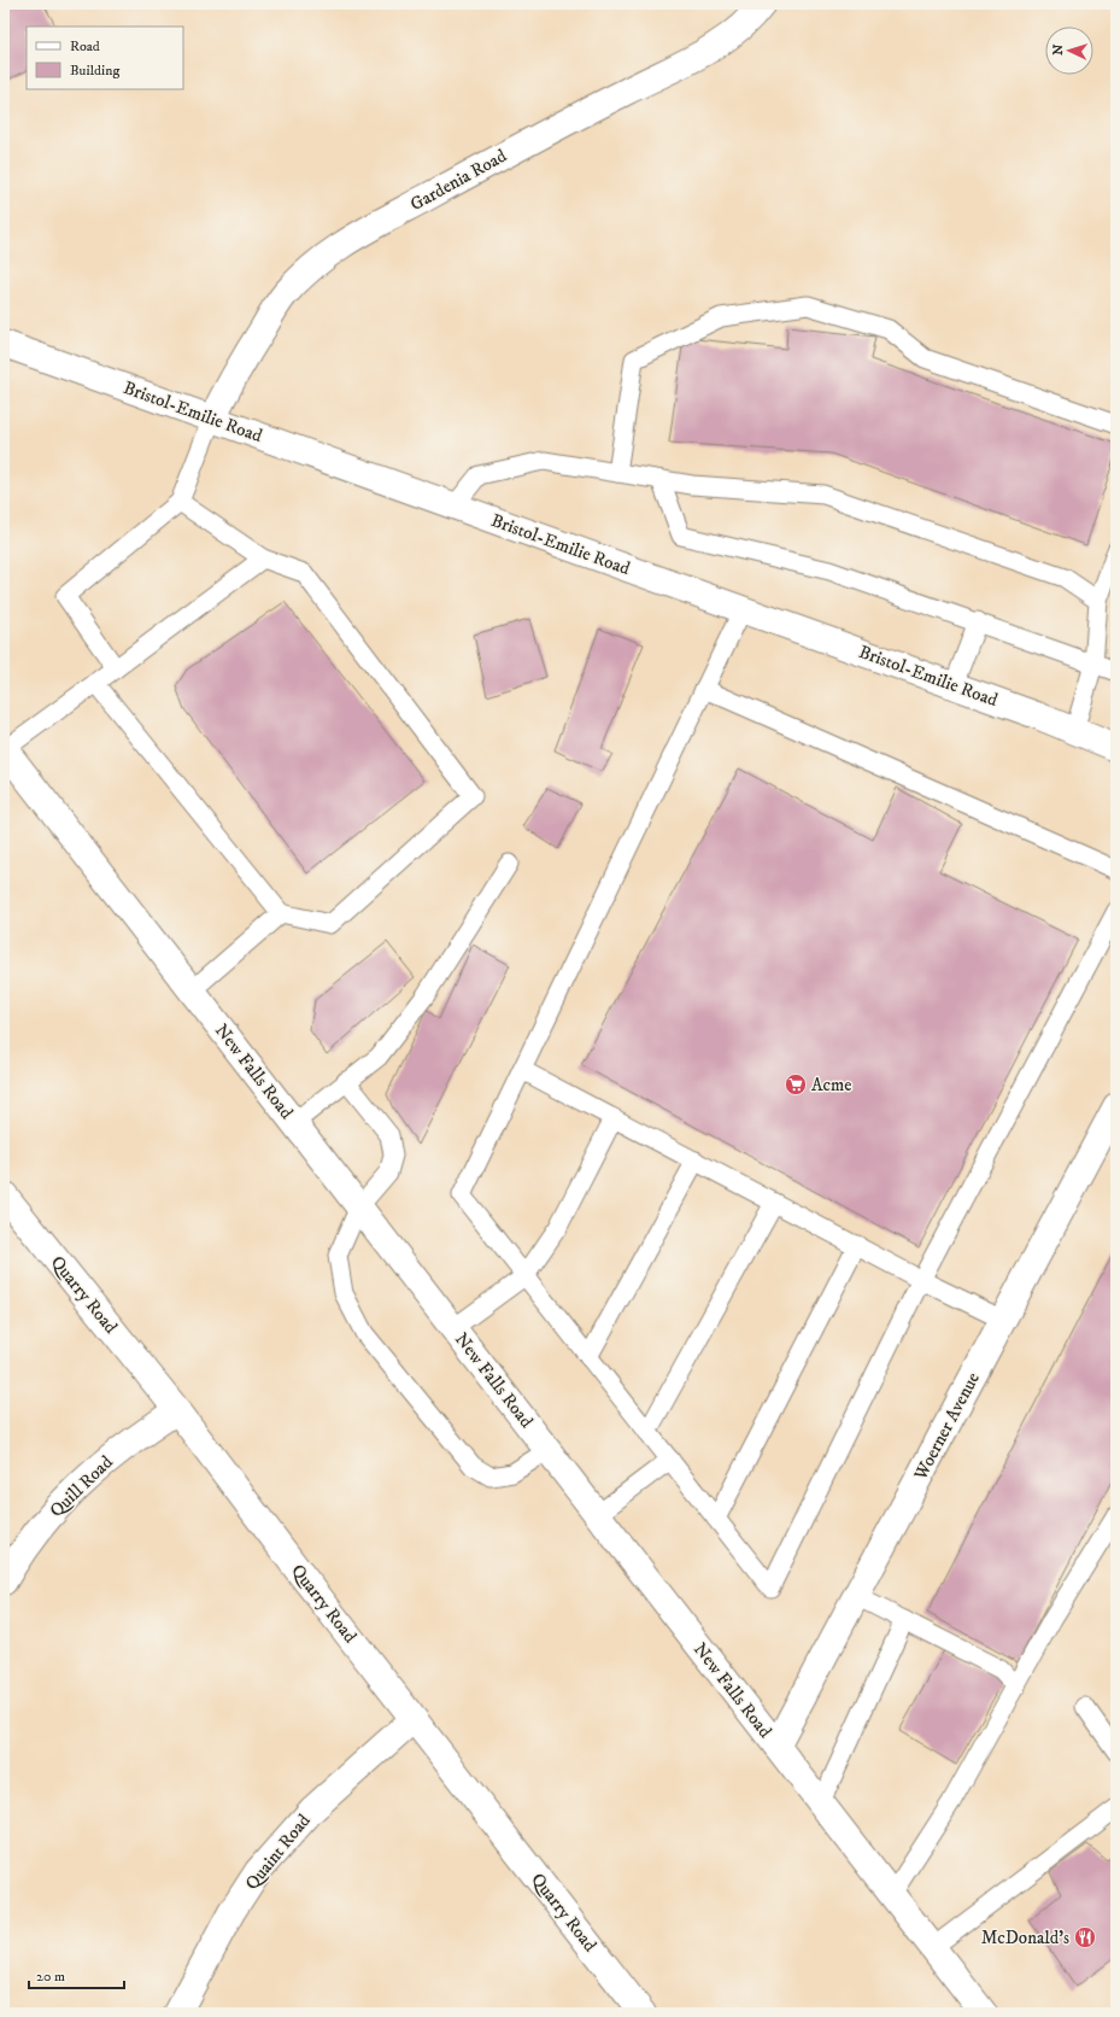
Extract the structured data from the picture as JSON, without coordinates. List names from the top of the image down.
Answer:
{
  "streets": {
    "street": [
      "Gardenia Road",
      "Bristol-Emilie Road",
      "New Falls Road",
      "Quarry Road",
      "Woerner Avenue",
      "Quill Road",
      "Quaint Road"
    ]
  },
  "crossings": [
    ["Gardenia Road", "Bristol-Emilie Road"],
    ["New Falls Road", "Woerner Avenue"],
    ["Quarry Road", "Quill Road"],
    ["Quarry Road", "Quaint Road"]
  ],
  "places": {
    "supermarket": ["Acme"],
    "restaurant": ["McDonald's"]
  },
  "legend": ["Road", "Building"],
  "scale_bar": "20 m",
  "north": "left"
}
